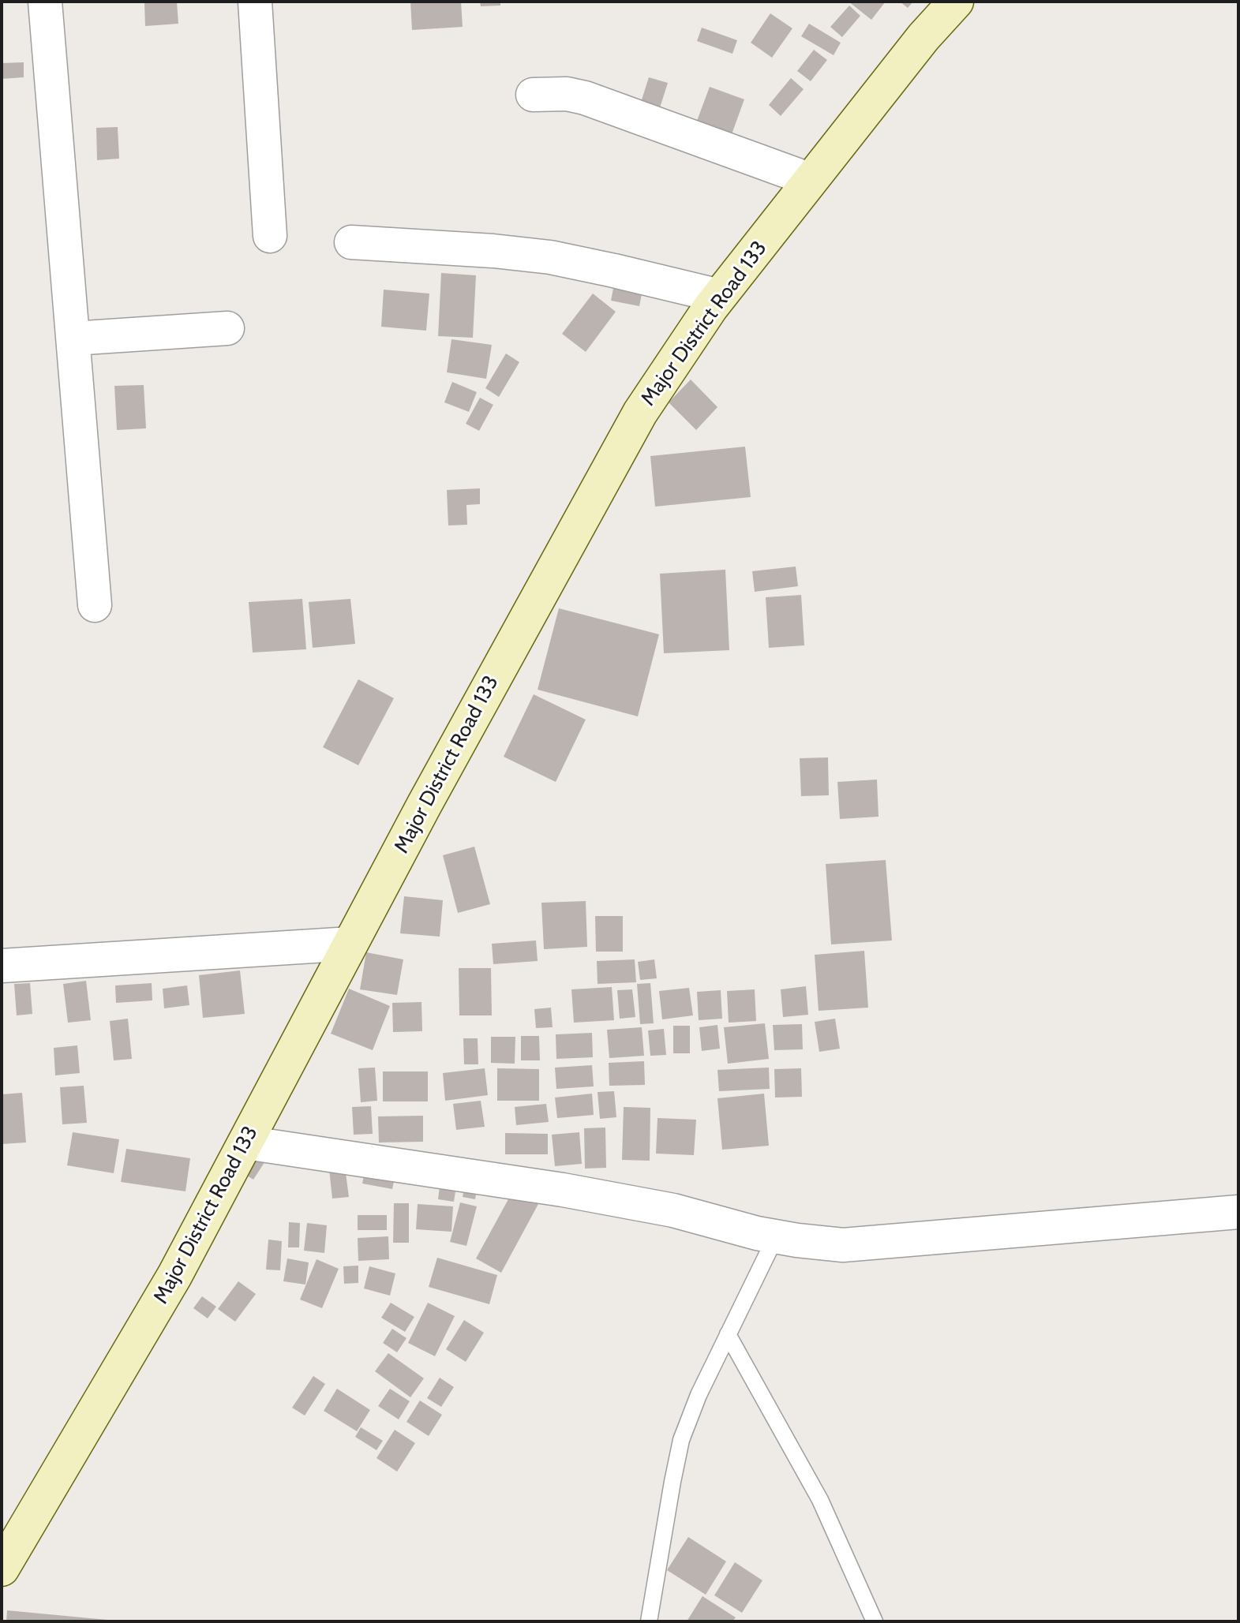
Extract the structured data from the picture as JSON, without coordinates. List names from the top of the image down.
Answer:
{
  "streets": {
    "main road": ["Major District Road 133"]
  }
}
